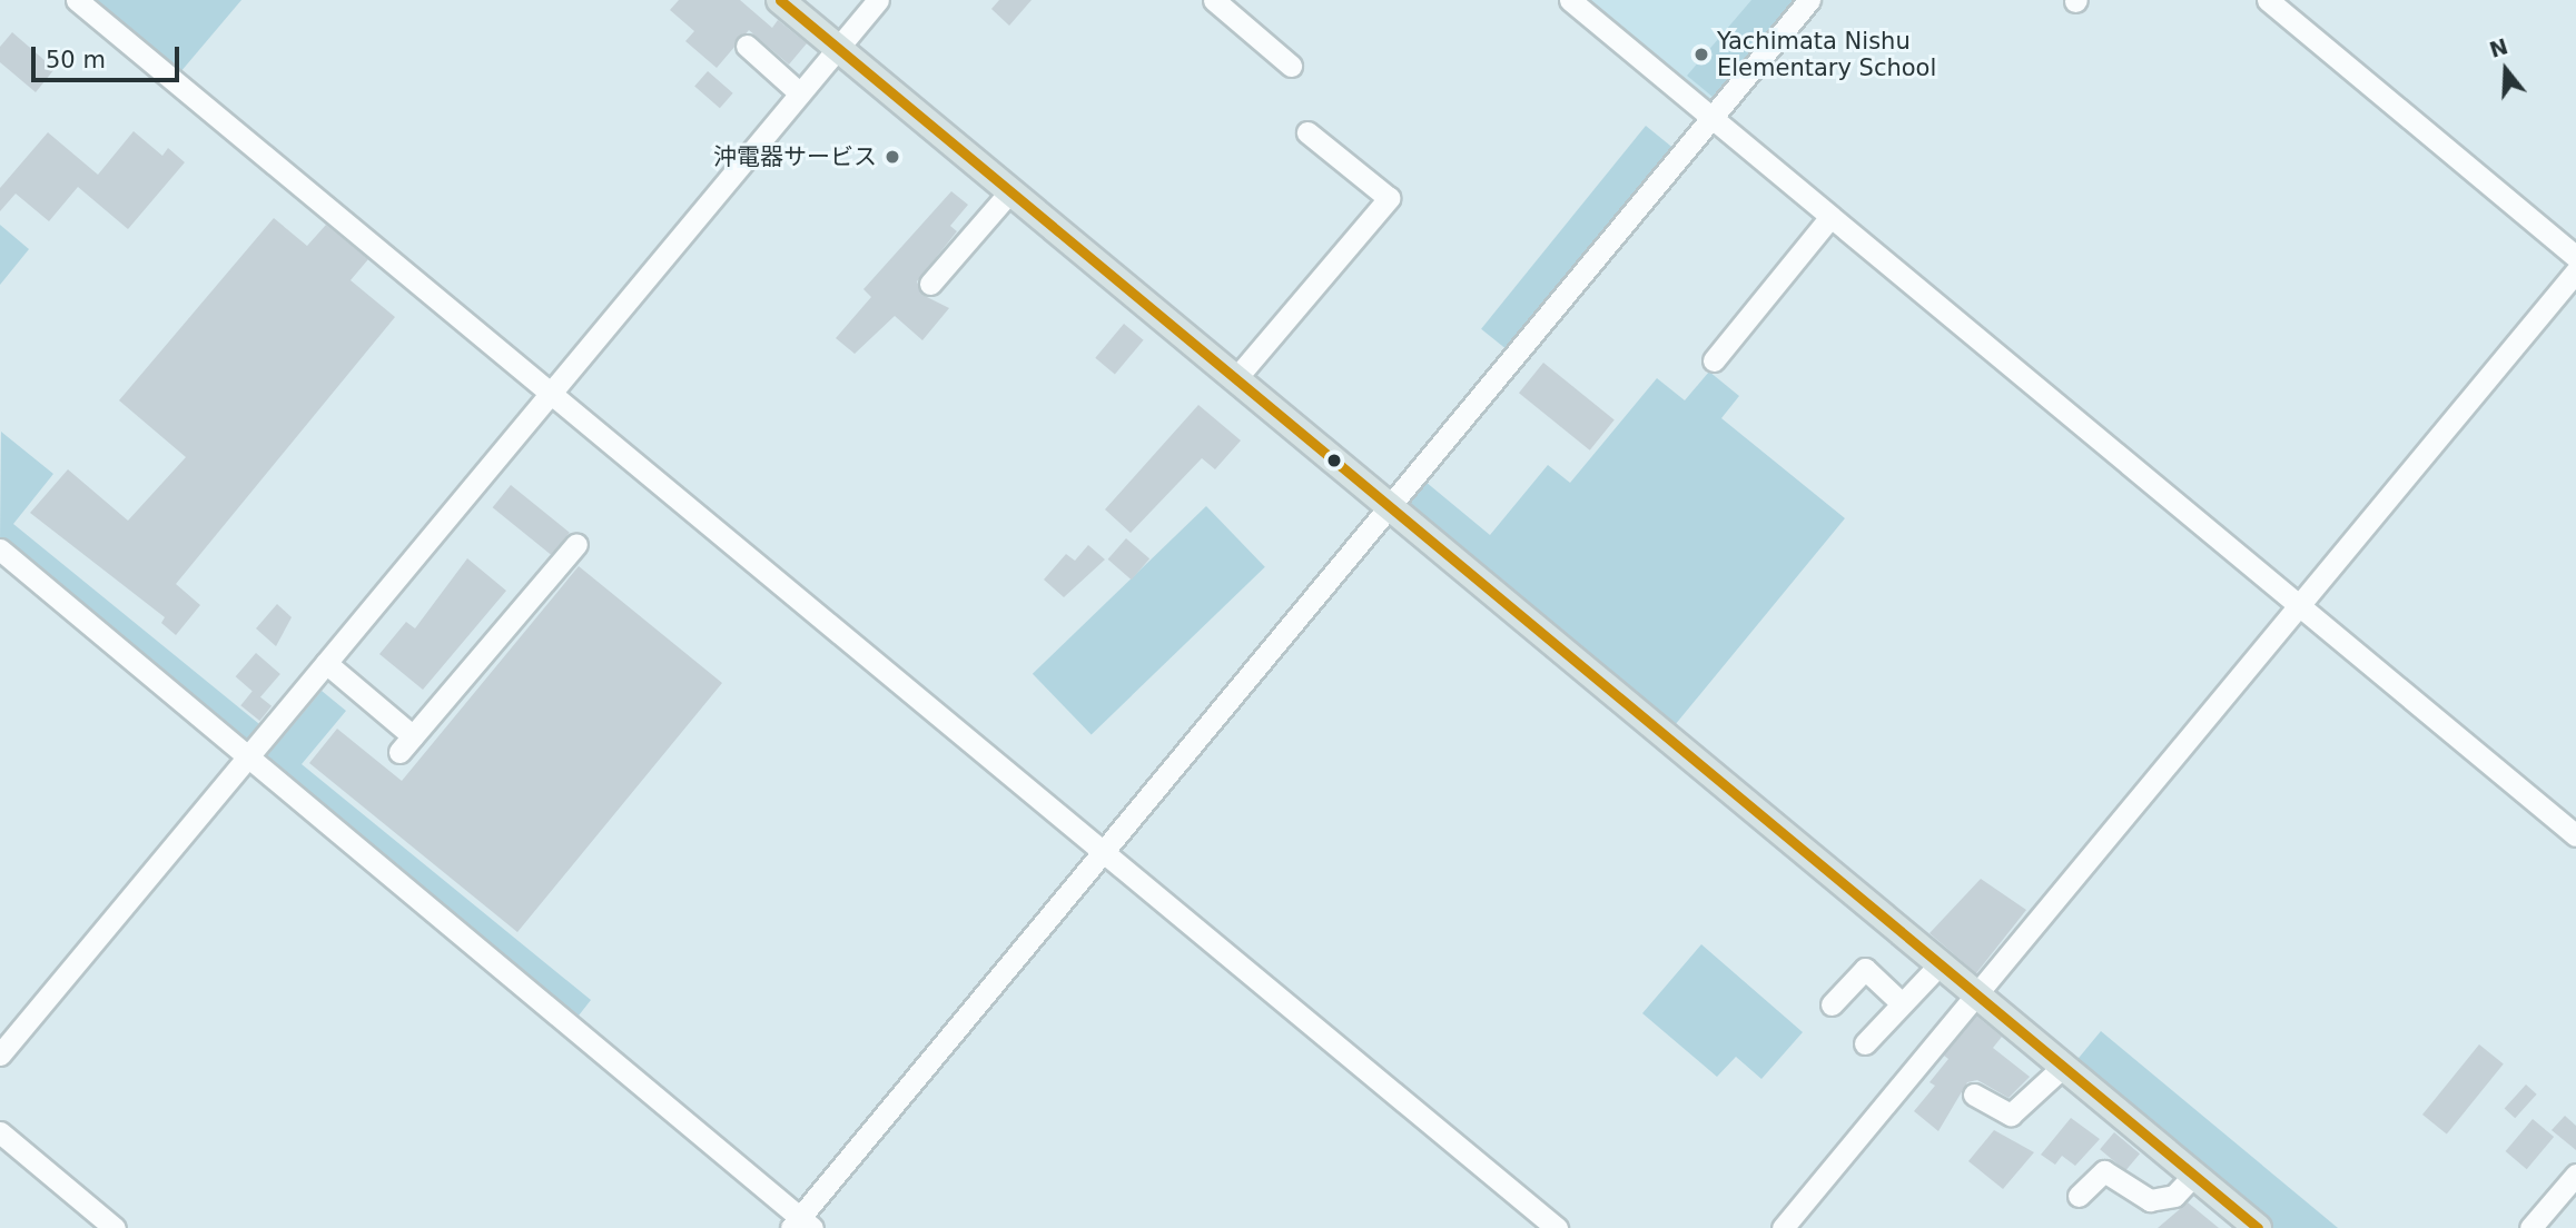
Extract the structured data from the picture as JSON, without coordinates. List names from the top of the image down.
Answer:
{
  "places": ["Yachimata Nishu Elementary School", "沖電器サービス"],
  "scale_bar": "50 m",
  "north": "top"
}
